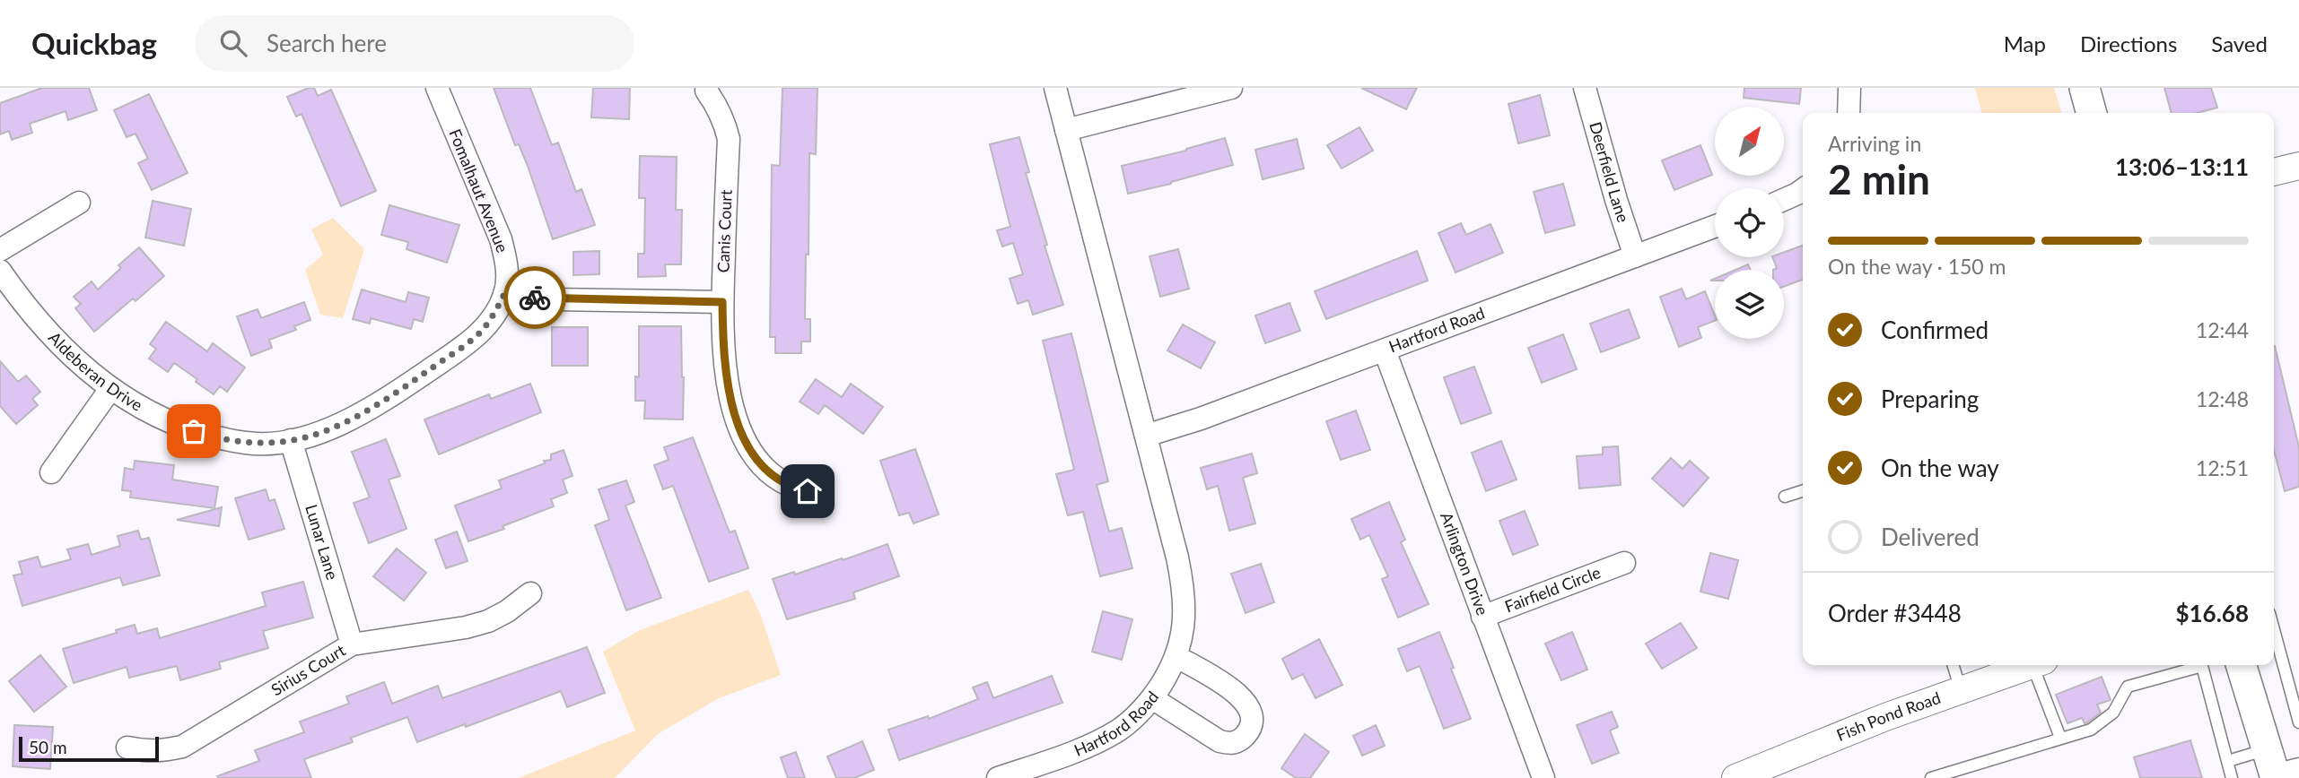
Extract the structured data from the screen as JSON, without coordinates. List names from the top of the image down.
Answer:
{
  "streets": {
    "street": [
      "Deerfield Lane",
      "Fomalhaut Avenue",
      "Canis Court",
      "Hartford Road",
      "Aldeberan Drive",
      "Lunar Lane",
      "Arlington Drive",
      "Fairfield Circle",
      "Sirius Court",
      "Fish Pond Road"
    ]
  },
  "crossings": [
    ["Deerfield Lane", "Hartford Road"],
    ["Fomalhaut Avenue", "Aldeberan Drive"],
    ["Fomalhaut Avenue", "Lunar Lane"],
    ["Hartford Road", "Arlington Drive"],
    ["Aldeberan Drive", "Lunar Lane"],
    ["Lunar Lane", "Sirius Court"],
    ["Arlington Drive", "Fairfield Circle"]
  ],
  "scale_bar": "50 m",
  "north": "top right",
  "page": {
    "header": "Quickbag",
    "search": "Search here",
    "nav": ["Map", "Directions", "Saved"],
    "heading": ["2 min", "Arriving in", "13:06–13:11"],
    "panel": ["Order #3448", "$16.68"],
    "bar": "On the way · 150 m",
    "list": [
      ["Confirmed", "12:44"],
      ["Preparing", "12:48"],
      ["On the way", "12:51"],
      "Delivered"
    ],
    "scale": "50 m"
  }
}
